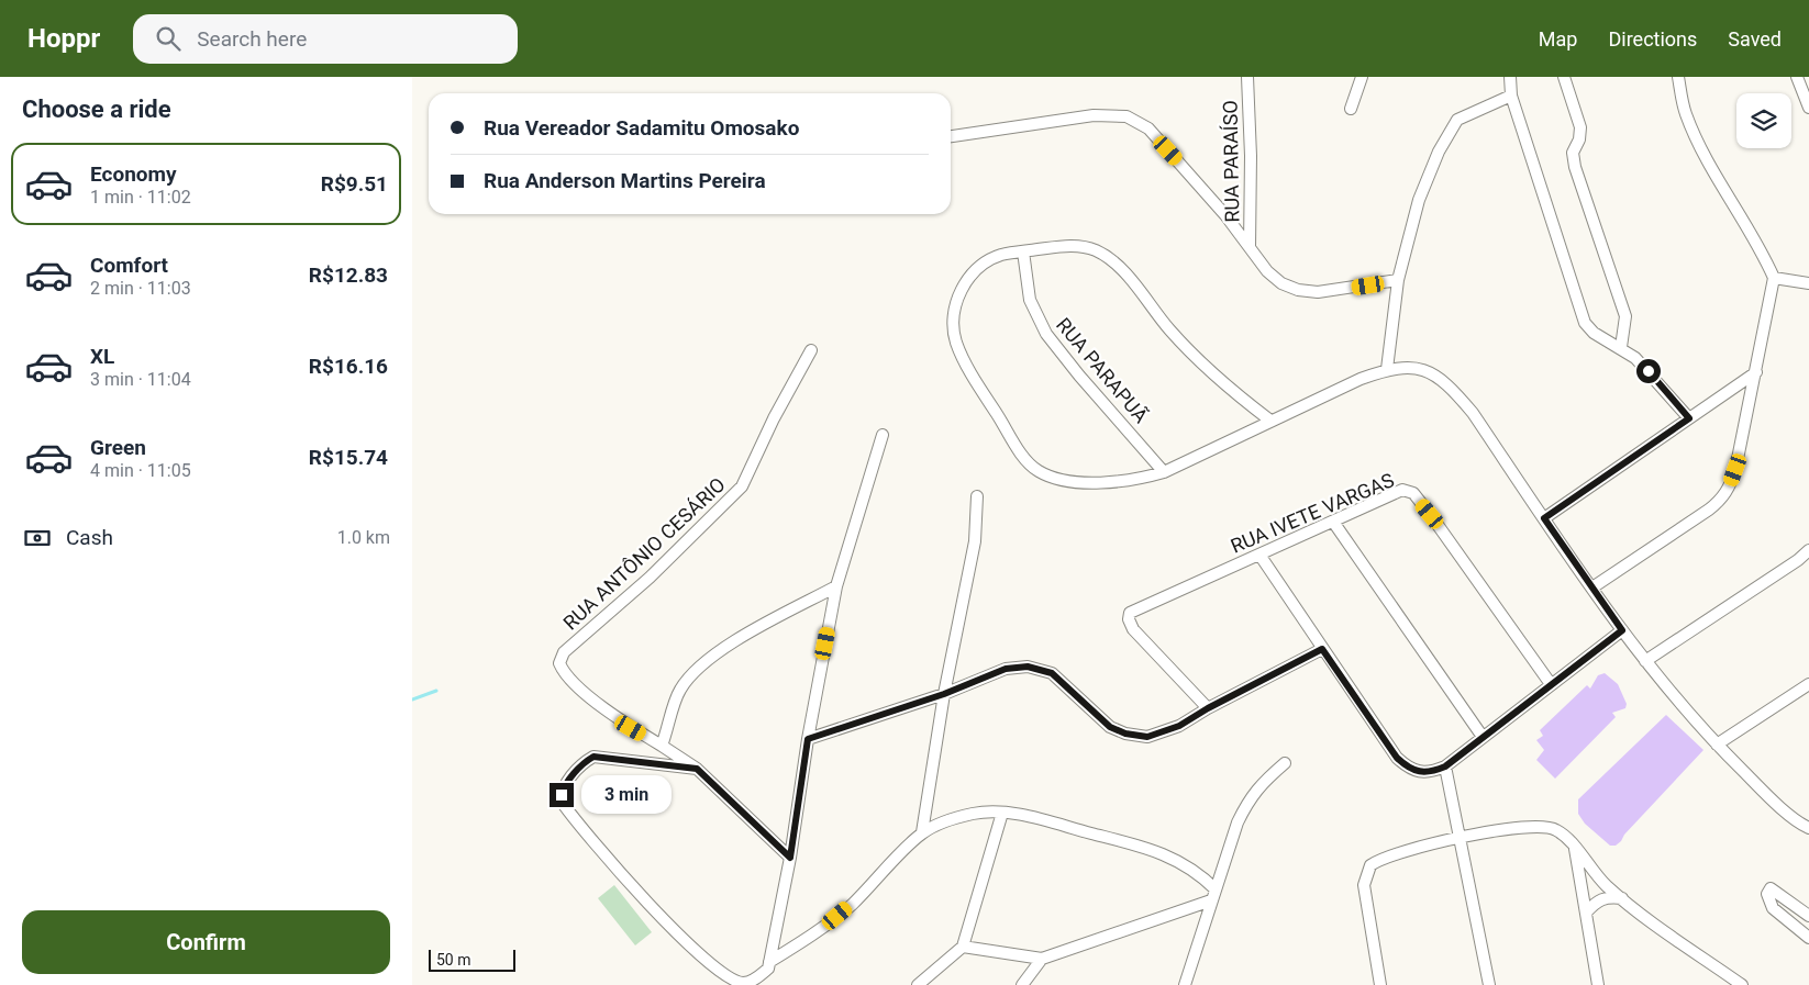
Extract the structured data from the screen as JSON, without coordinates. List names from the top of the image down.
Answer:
{
  "streets": {
    "street": [
      "RUA PARAÍSO",
      "RUA PARAPUÃ",
      "RUA IVETE VARGAS",
      "RUA ANTÔNIO CESÁRIO"
    ]
  },
  "scale_bar": "50 m",
  "page": {
    "header": "Hoppr",
    "search": "Search here",
    "nav": ["Map", "Directions", "Saved"],
    "heading": "Choose a ride",
    "banner": ["Rua Vereador Sadamitu Omosako", "Rua Anderson Martins Pereira"],
    "list": [
      {
        "name": "Economy",
        "note": "1 min · 11:02",
        "value": "R$9.51"
      },
      {
        "name": "Comfort",
        "note": "2 min · 11:03",
        "value": "R$12.83"
      },
      {
        "name": "XL",
        "note": "3 min · 11:04",
        "value": "R$16.16"
      },
      {
        "name": "Green",
        "note": "4 min · 11:05",
        "value": "R$15.74"
      }
    ],
    "pay": ["Cash", "1.0 km"],
    "bubble": "3 min",
    "buttons": "Confirm",
    "scale": "50 m"
  }
}
